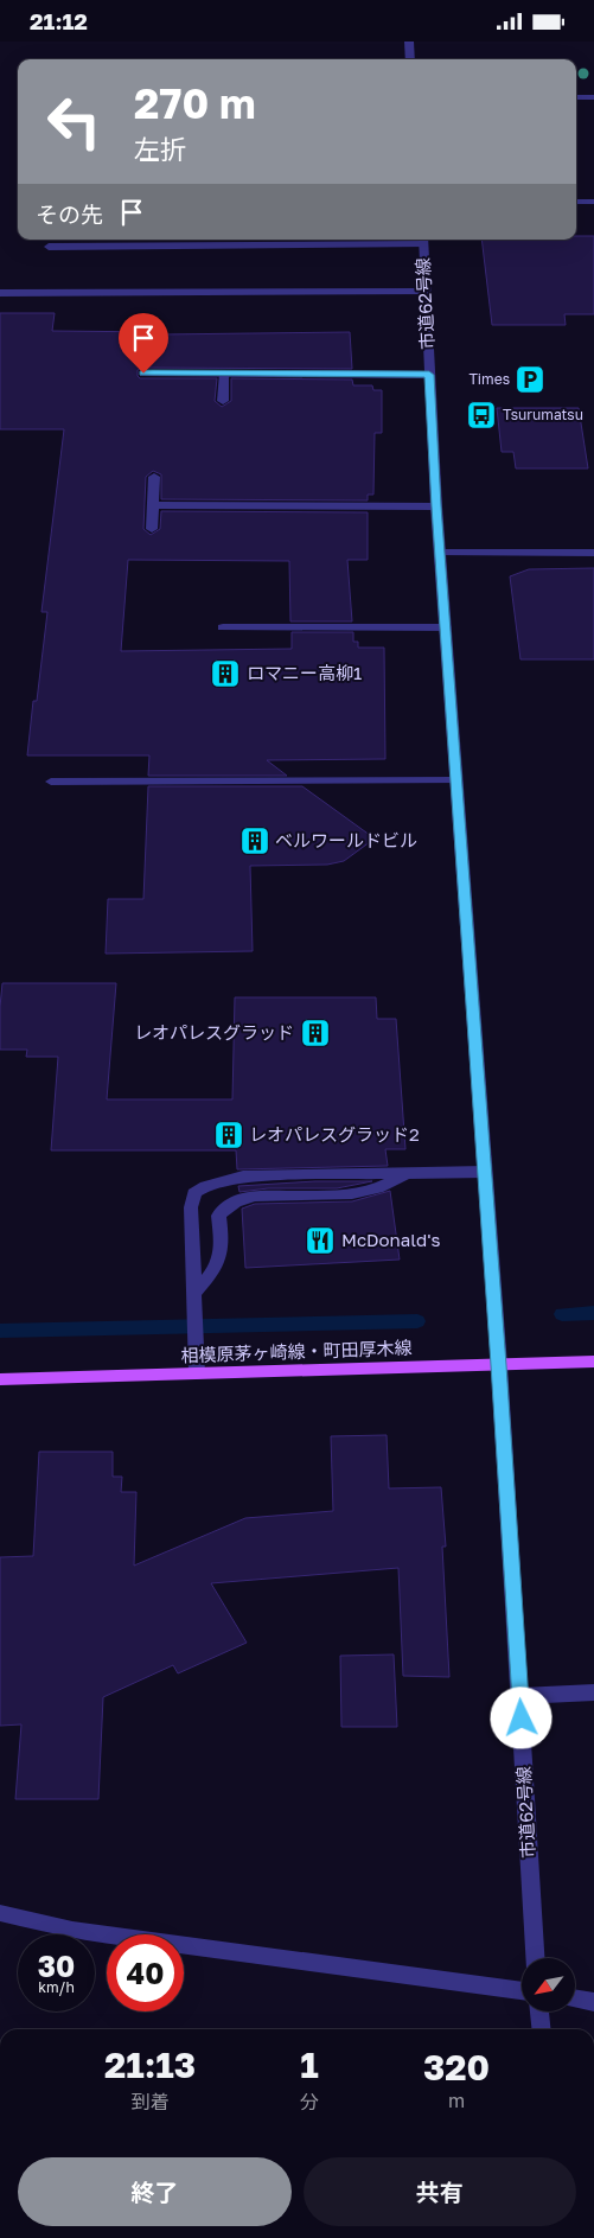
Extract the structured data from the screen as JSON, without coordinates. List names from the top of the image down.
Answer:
{
  "streets": {
    "main road": ["相模原茅ヶ崎線・町田厚木線"],
    "street": ["市道62号線"]
  },
  "crossings": [
    ["市道62号線", "相模原茅ヶ崎線・町田厚木線"]
  ],
  "places": {
    "parking": ["Times"],
    "bus stop": ["Tsurumatsu"],
    "building": [
      "ロマニー高柳1",
      "ベルワールドビル",
      "レオパレスグラッド",
      "レオパレスグラッド2"
    ],
    "restaurant": ["McDonald's"]
  },
  "north": "bottom left",
  "page": {
    "status": "21:12",
    "turn": ["270 m", "左折"],
    "then": "その先",
    "speed": "30 km/h",
    "limit": "40",
    "eta": [
      "21:13",
      "到着",
      "1",
      "分",
      "320",
      "m"
    ],
    "buttons": ["終了", "共有"]
  }
}
